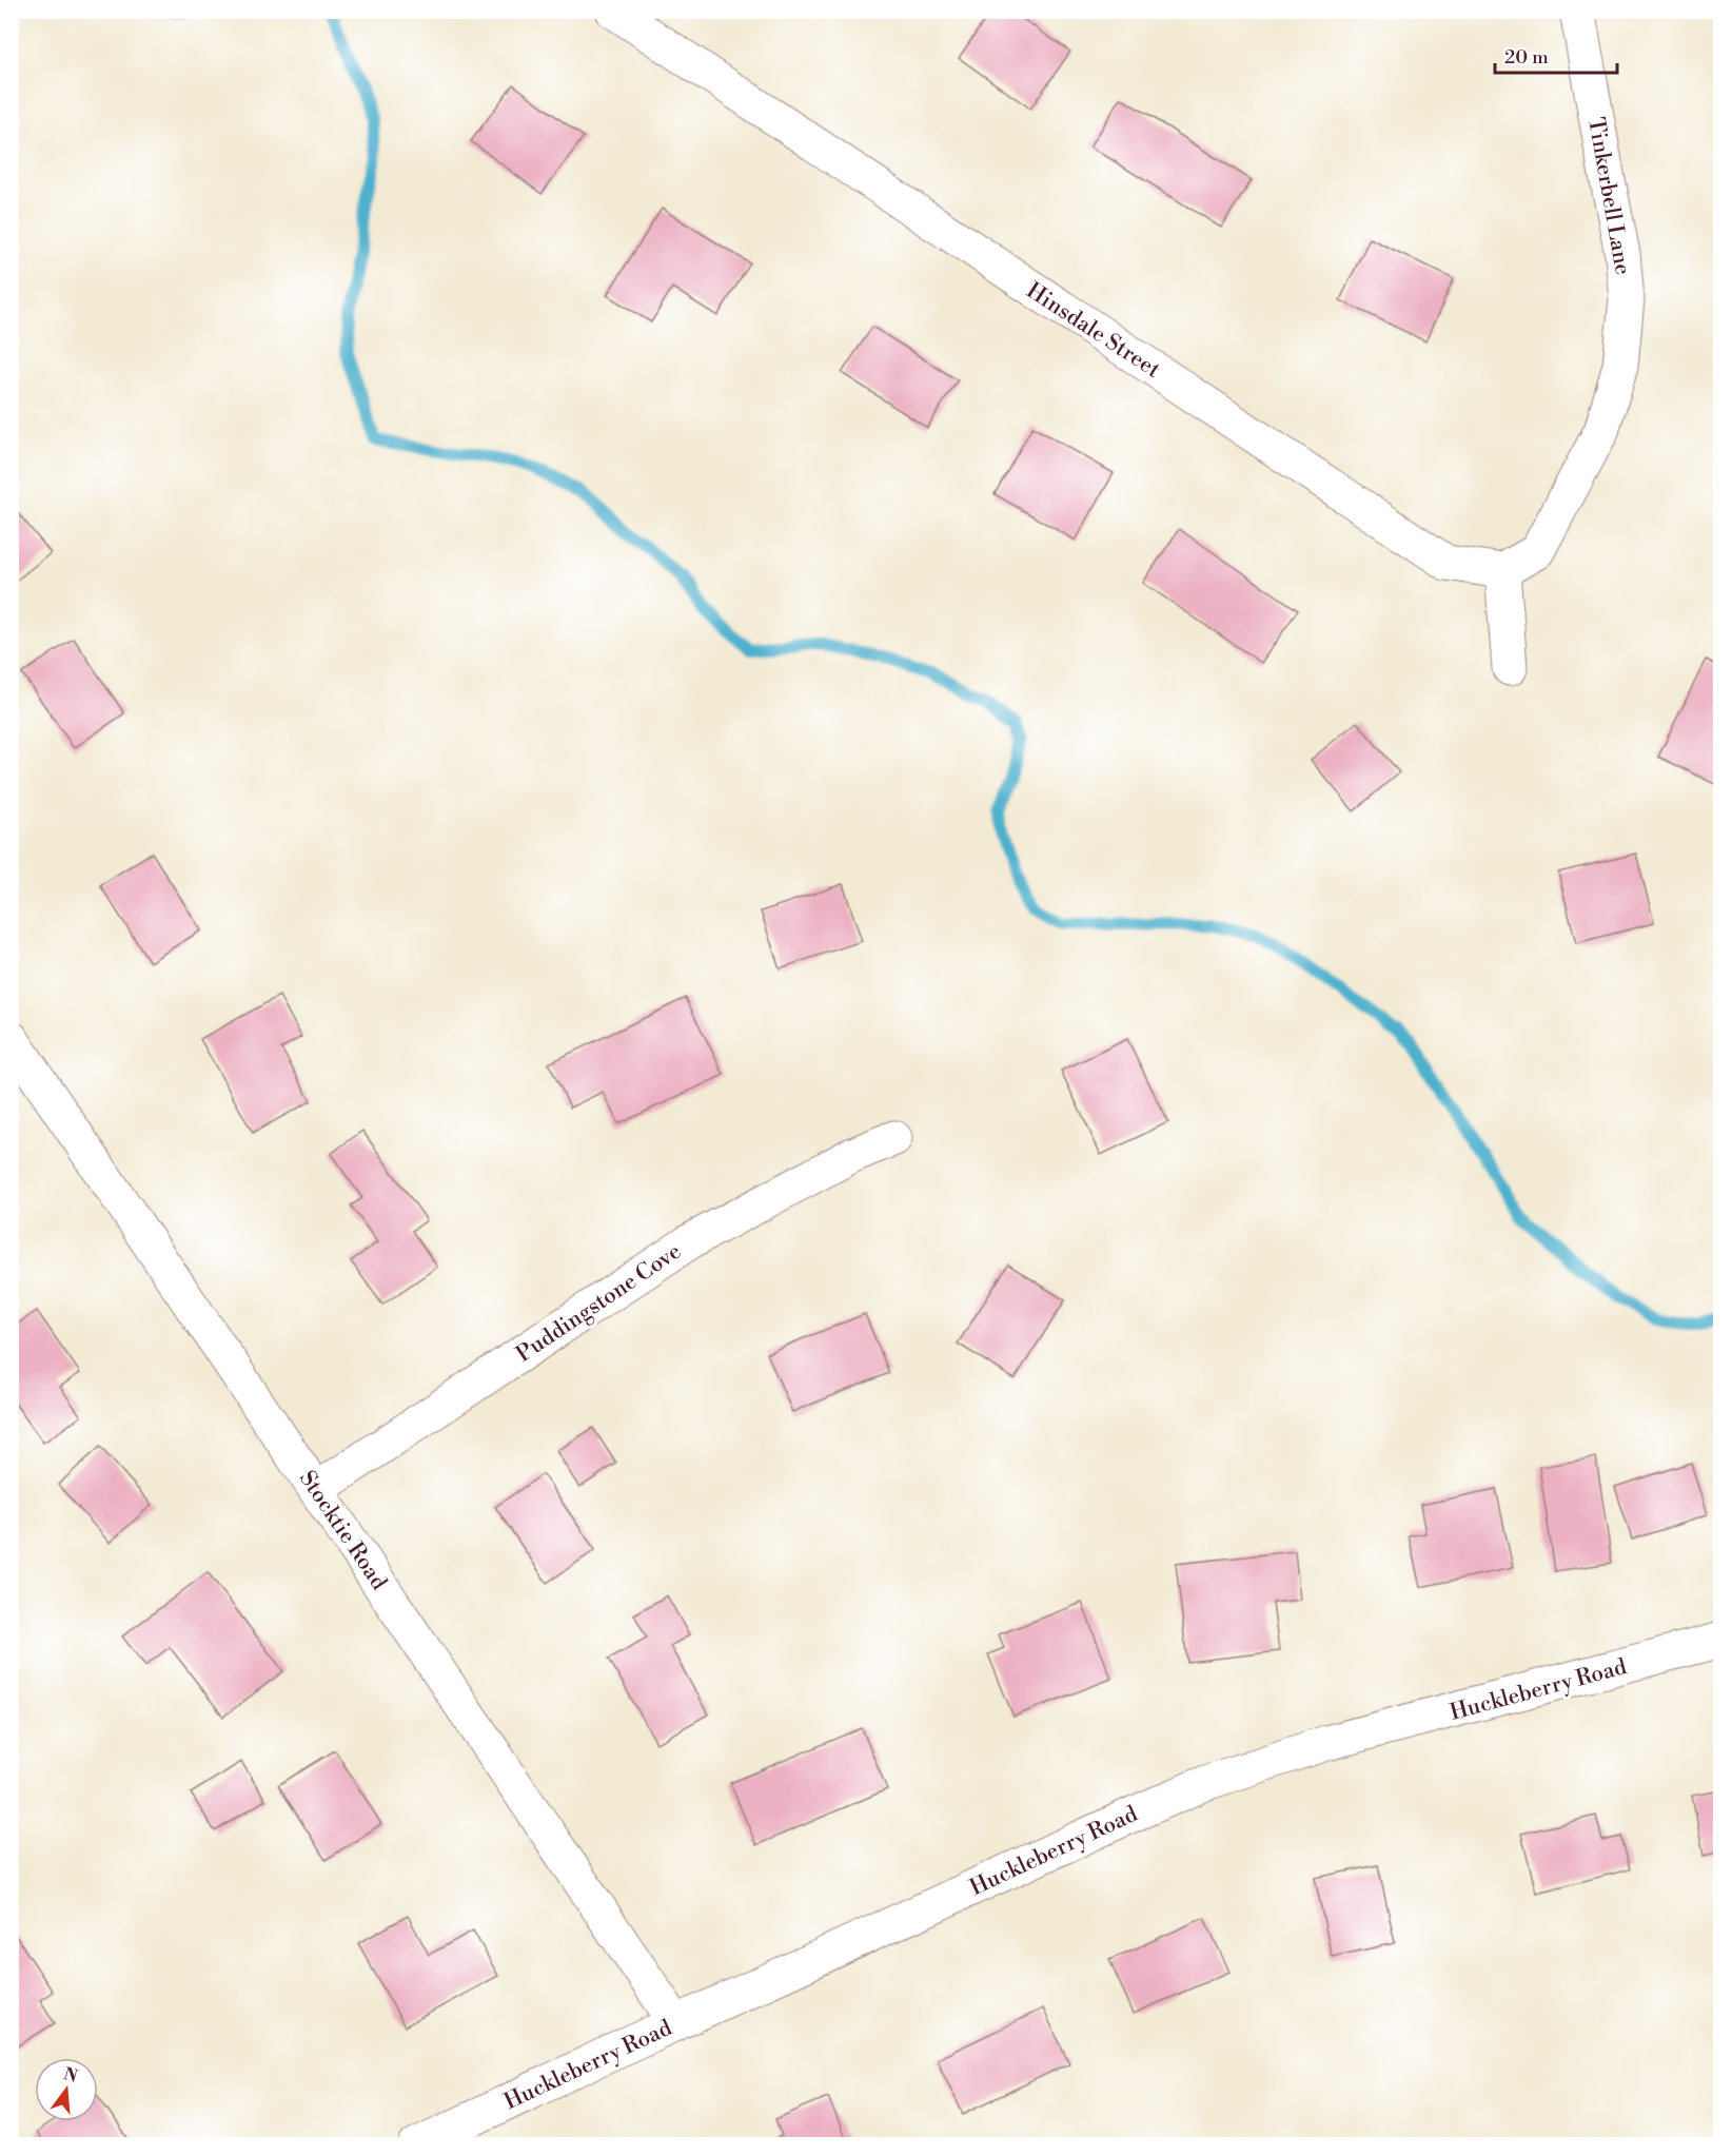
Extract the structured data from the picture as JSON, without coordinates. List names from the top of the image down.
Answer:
{
  "streets": {
    "street": [
      "Tinkerbell Lane",
      "Hinsdale Street",
      "Puddingstone Cove",
      "Stocktie Road",
      "Huckleberry Road"
    ]
  },
  "crossings": [
    ["Tinkerbell Lane", "Hinsdale Street"],
    ["Puddingstone Cove", "Stocktie Road"],
    ["Stocktie Road", "Huckleberry Road"]
  ],
  "scale_bar": "20 m",
  "north": "top"
}
